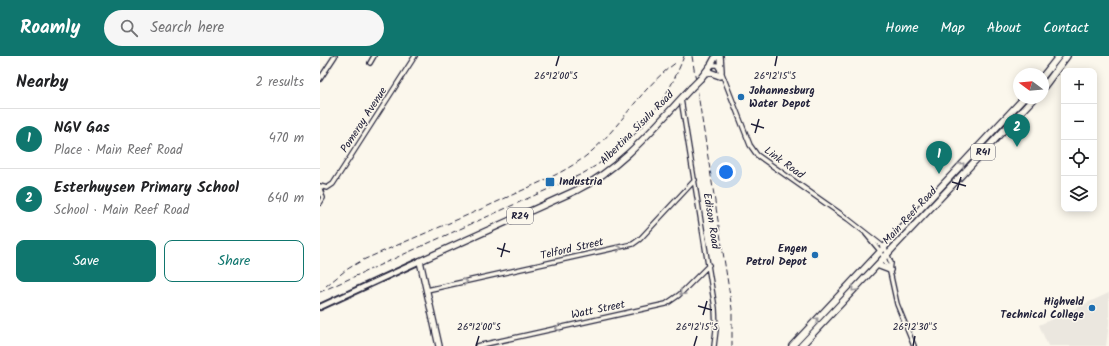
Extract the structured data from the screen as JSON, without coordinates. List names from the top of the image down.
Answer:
{
  "streets": {
    "main road": [
      "Albertina Sisulu Road",
      "R41",
      "R24",
      "Main Reef Road"
    ],
    "street": [
      "Pomeroy Avenue",
      "Link Road",
      "Edison Road",
      "Telford Street",
      "Watt Street"
    ]
  },
  "crossings": [
    ["Albertina Sisulu Road", "Edison Road"],
    ["Link Road", "Main Reef Road"],
    ["Edison Road", "Telford Street"],
    ["Edison Road", "Watt Street"]
  ],
  "one_way": ["Telford Street", "Watt Street"],
  "places": {
    "other": ["Johannesburg Water Depot", "Engen Petrol Depot", "Highveld Technical College"],
    "transit": ["Industria"]
  },
  "north": "left",
  "page": {
    "header": "Roamly",
    "search": "Search here",
    "nav": [
      "Home",
      "Map",
      "About",
      "Contact"
    ],
    "heading": ["Nearby", "2 results"],
    "map_buttons": ["+", "−"],
    "list": [
      {
        "mark": "1",
        "name": "NGV Gas",
        "note": "Place · Main Reef Road",
        "value": "470 m"
      },
      {
        "mark": "2",
        "name": "Esterhuysen Primary School",
        "note": "School · Main Reef Road",
        "value": "640 m"
      }
    ],
    "pins": ["2", "1"],
    "buttons": ["Save", "Share"]
  },
  "coordinates": ["26°12'00\"S", "26°12'15\"S", "26°12'30\"S"]
}
